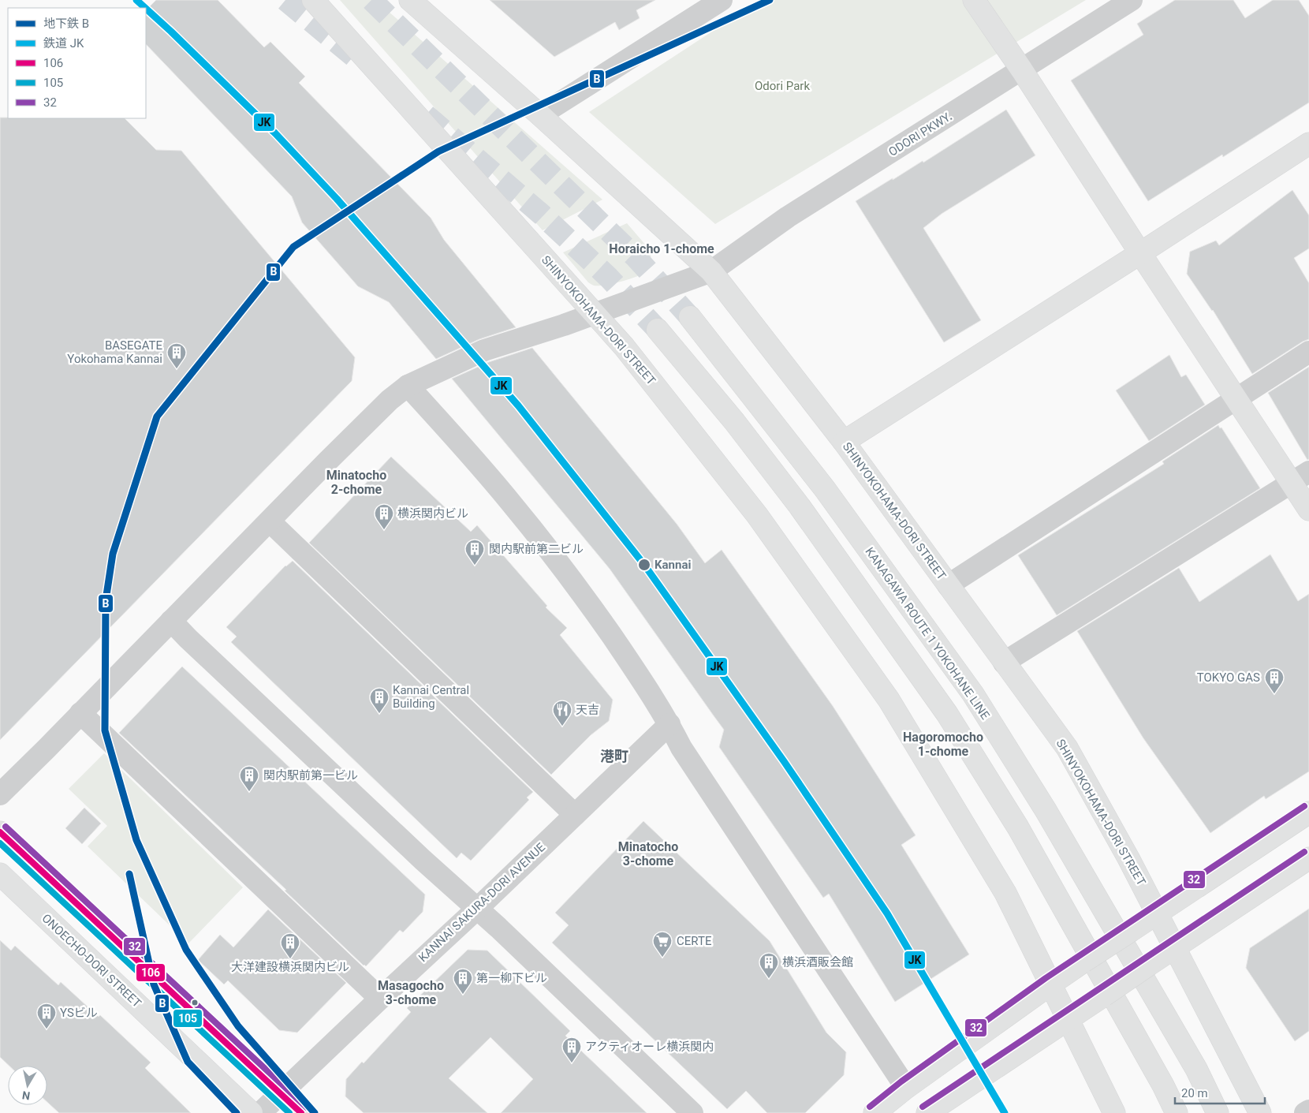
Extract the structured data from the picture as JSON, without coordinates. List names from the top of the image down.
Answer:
{
  "streets": {
    "main road": ["SHINYOKOHAMA-DORI STREET", "KANAGAWA ROUTE 1 YOKOHANE LINE", "ONOECHO-DORI STREET"],
    "street": ["ODORI PKWY.", "KANNAI SAKURA-DORI AVENUE"]
  },
  "crossings": [
    ["ODORI PKWY.", "SHINYOKOHAMA-DORI STREET"]
  ],
  "districts": [
    "Horaicho 1-chome",
    "Minatocho 2-chome",
    "Hagoromocho 1-chome",
    "港町",
    "Minatocho 3-chome",
    "Masagocho 3-chome"
  ],
  "parks": ["Odori Park"],
  "places": {
    "building": [
      "BASEGATE Yokohama Kannai",
      "横浜関内ビル",
      "関内駅前第二ビル",
      "TOKYO GAS",
      "Kannai Central Building",
      "関内駅前第一ビル",
      "大洋建設横浜関内ビル",
      "横浜酒販会館",
      "第一柳下ビル",
      "YSビル",
      "アクティオーレ横浜関内"
    ],
    "other": ["Kannai"],
    "restaurant": ["天吉"],
    "supermarket": ["CERTE"]
  },
  "lines": [
    "metro line B",
    "rail line JK",
    "transit line 32",
    "transit line 106",
    "transit line 105"
  ],
  "legend": [
    "地下鉄 B",
    "鉄道 JK",
    "106",
    "105",
    "32"
  ],
  "scale_bar": "20 m",
  "north": "bottom"
}
